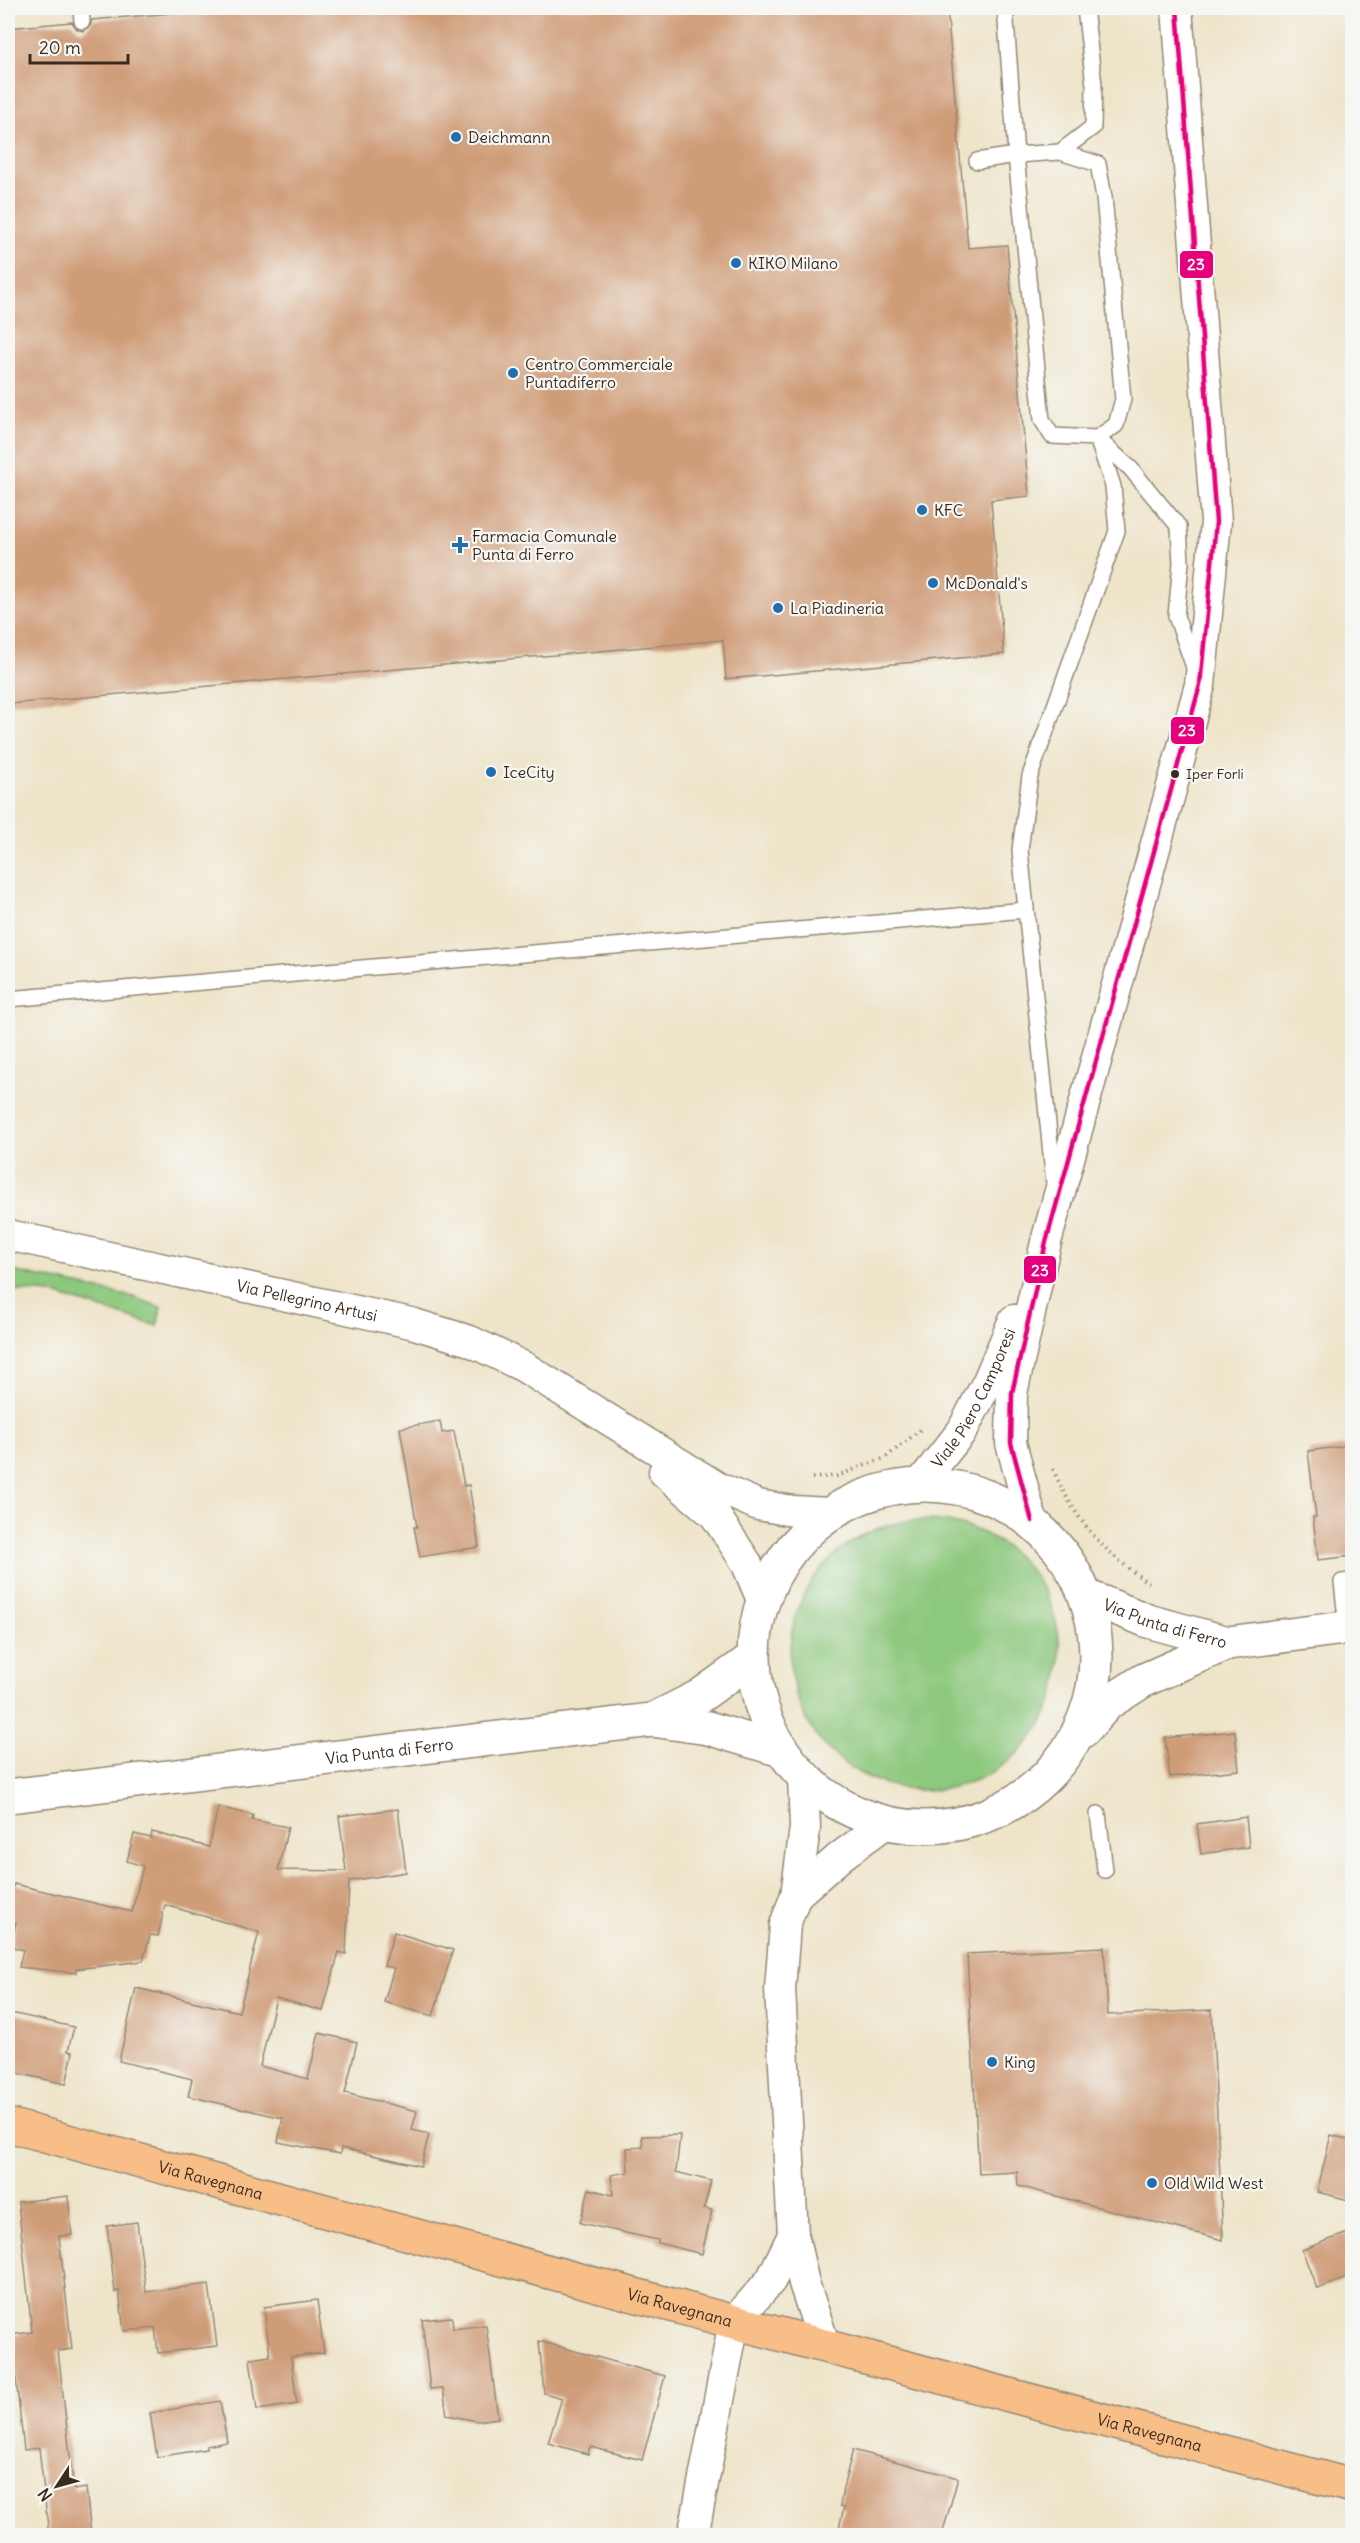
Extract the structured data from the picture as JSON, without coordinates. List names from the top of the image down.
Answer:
{
  "streets": {
    "main road": ["Via Ravegnana"],
    "street": ["Via Pellegrino Artusi", "Viale Piero Camporesi", "Via Punta di Ferro"]
  },
  "crossings": [
    ["Viale Piero Camporesi", "Via Punta di Ferro"]
  ],
  "places": {
    "other": [
      "Deichmann",
      "KIKO Milano",
      "Centro Commerciale Puntadiferro",
      "KFC",
      "McDonald's",
      "La Piadineria",
      "IceCity",
      "Iper Forli",
      "King",
      "Old Wild West"
    ],
    "health": ["Farmacia Comunale Punta di Ferro"]
  },
  "lines": ["transit line 23"],
  "scale_bar": "20 m",
  "north": "bottom left"
}
